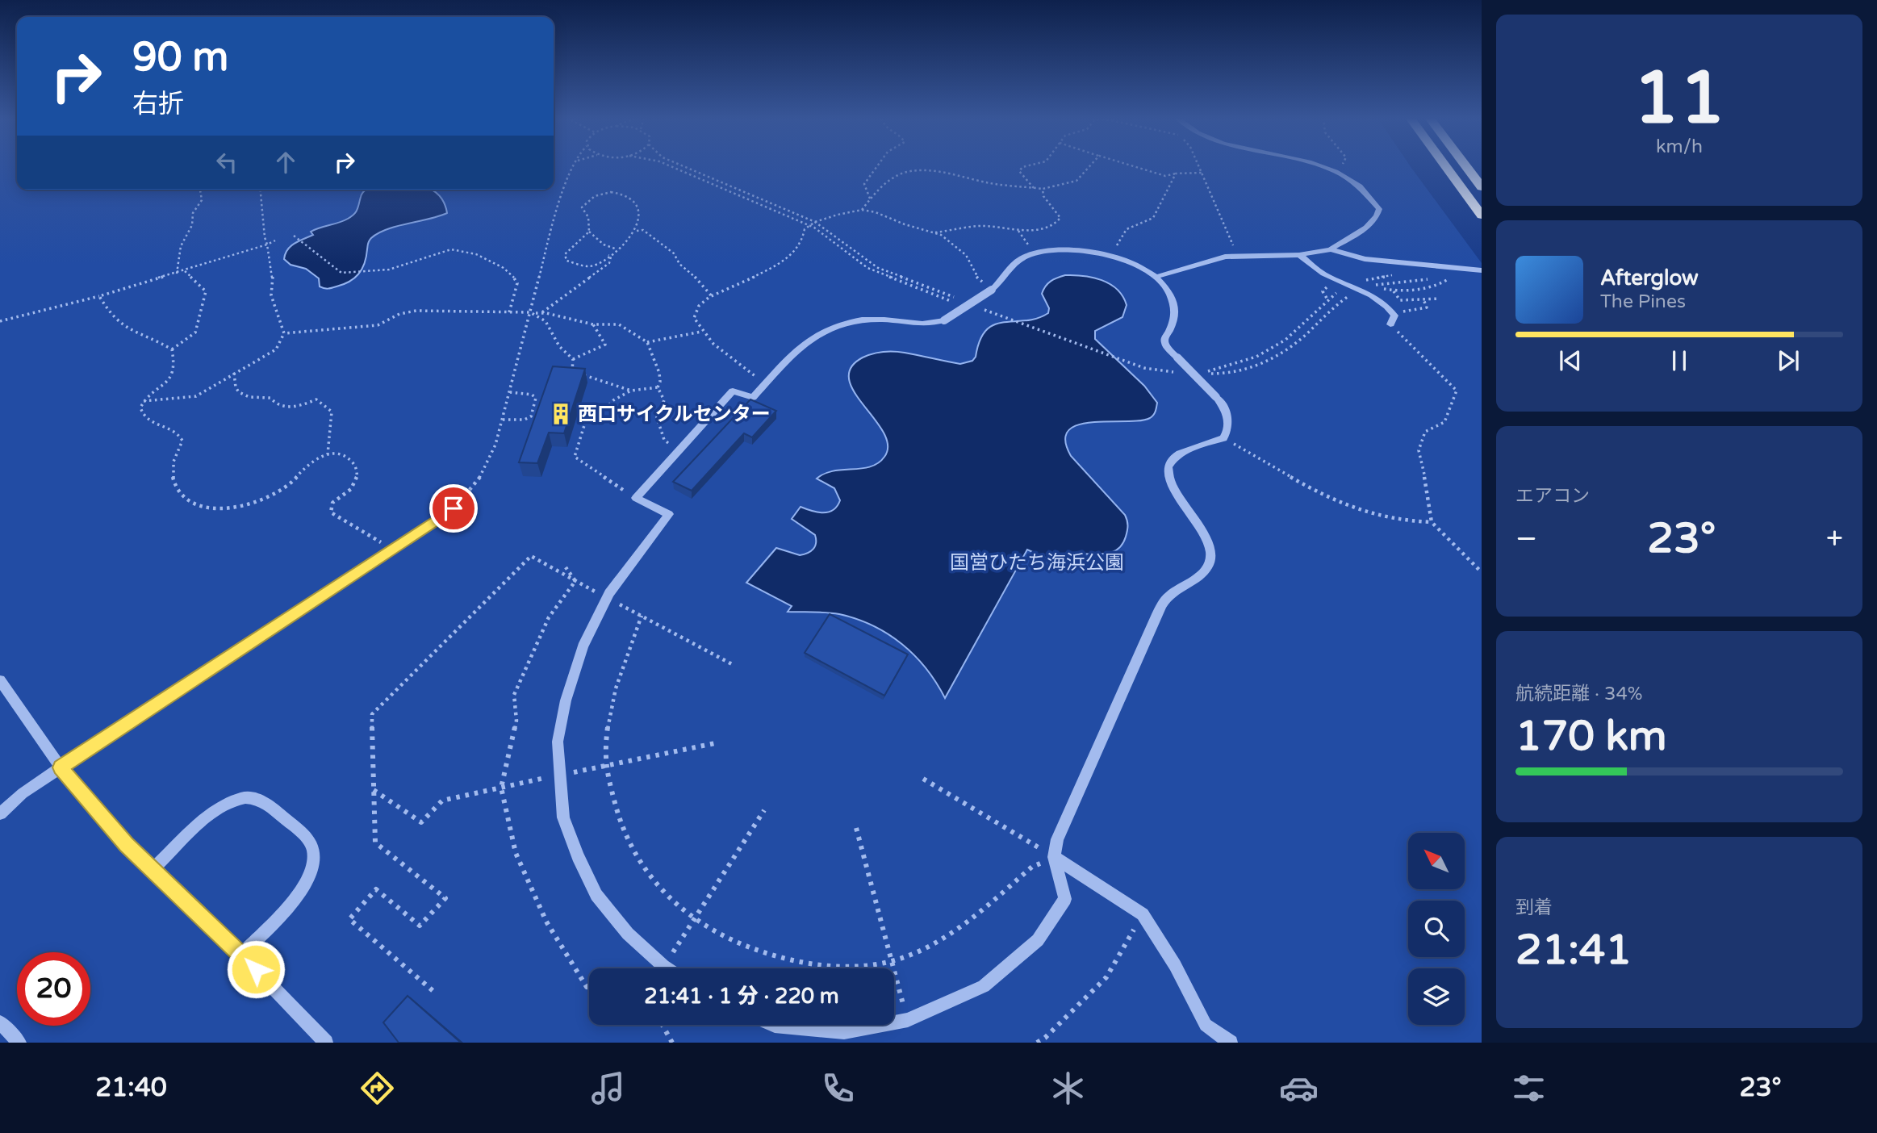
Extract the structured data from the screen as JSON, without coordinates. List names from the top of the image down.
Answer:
{
  "parks": ["国営ひたち海浜公園"],
  "places": {
    "building": ["西口サイクルセンター"]
  },
  "north": "top left",
  "page": {
    "tile": [
      ["11", "km/h"],
      "エアコン",
      ["航続距離 · 34%", "170 km"],
      ["到着", "21:41"]
    ],
    "turn": ["90 m", "右折"],
    "song": ["Afterglow", "The Pines"],
    "heat": ["−", "23°", "+"],
    "limit": "20",
    "trip": "21:41 · 1 分 · 220 m",
    "tabs": ["21:40", "23°"]
  }
}
